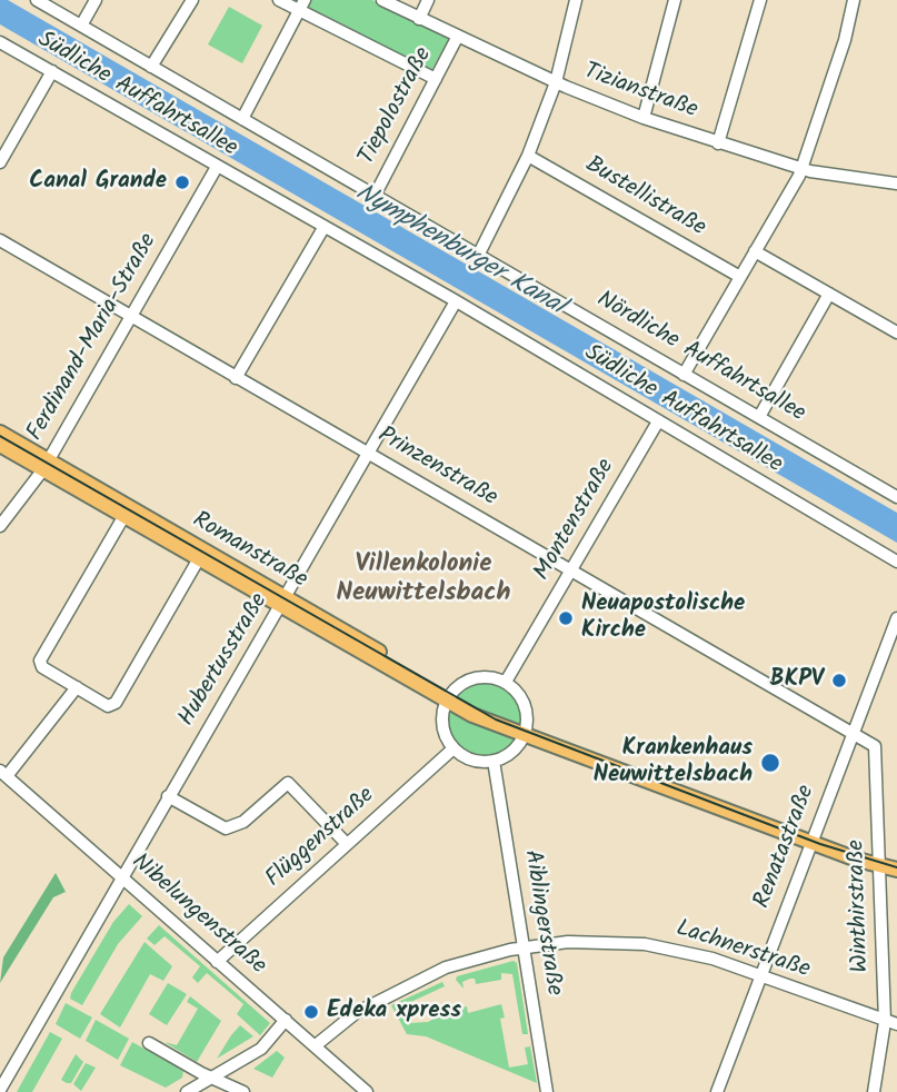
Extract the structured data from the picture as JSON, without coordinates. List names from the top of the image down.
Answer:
{
  "streets": {
    "main road": ["Romanstraße"],
    "street": [
      "Tizianstraße",
      "Südliche Auffahrtsallee",
      "Tiepolostraße",
      "Bustellistraße",
      "Ferdinand-Maria-Straße",
      "Nördliche Auffahrtsallee",
      "Prinzenstraße",
      "Montenstraße",
      "Hubertusstraße",
      "Flüggenstraße",
      "Renatastraße",
      "Winthirstraße",
      "Nibelungenstraße",
      "Aiblingerstraße",
      "Lachnerstraße"
    ]
  },
  "crossings": [
    ["Tizianstraße", "Tiepolostraße"],
    ["Südliche Auffahrtsallee", "Ferdinand-Maria-Straße"],
    ["Südliche Auffahrtsallee", "Montenstraße"],
    ["Südliche Auffahrtsallee", "Hubertusstraße"],
    ["Tiepolostraße", "Nördliche Auffahrtsallee"],
    ["Ferdinand-Maria-Straße", "Prinzenstraße"],
    ["Ferdinand-Maria-Straße", "Romanstraße"],
    ["Prinzenstraße", "Montenstraße"],
    ["Prinzenstraße", "Hubertusstraße"],
    ["Prinzenstraße", "Renatastraße"],
    ["Prinzenstraße", "Winthirstraße"],
    ["Romanstraße", "Hubertusstraße"],
    ["Romanstraße", "Renatastraße"],
    ["Romanstraße", "Winthirstraße"],
    ["Hubertusstraße", "Nibelungenstraße"],
    ["Flüggenstraße", "Nibelungenstraße"],
    ["Renatastraße", "Winthirstraße"],
    ["Renatastraße", "Lachnerstraße"],
    ["Winthirstraße", "Lachnerstraße"],
    ["Nibelungenstraße", "Lachnerstraße"],
    ["Aiblingerstraße", "Lachnerstraße"]
  ],
  "districts": ["Villenkolonie Neuwittelsbach"],
  "water": ["Nymphenburger Kanal"],
  "places": [
    "Canal Grande",
    "Neuapostolische Kirche",
    "BKPV",
    "Krankenhaus Neuwittelsbach",
    "Edeka xpress"
  ]
}
